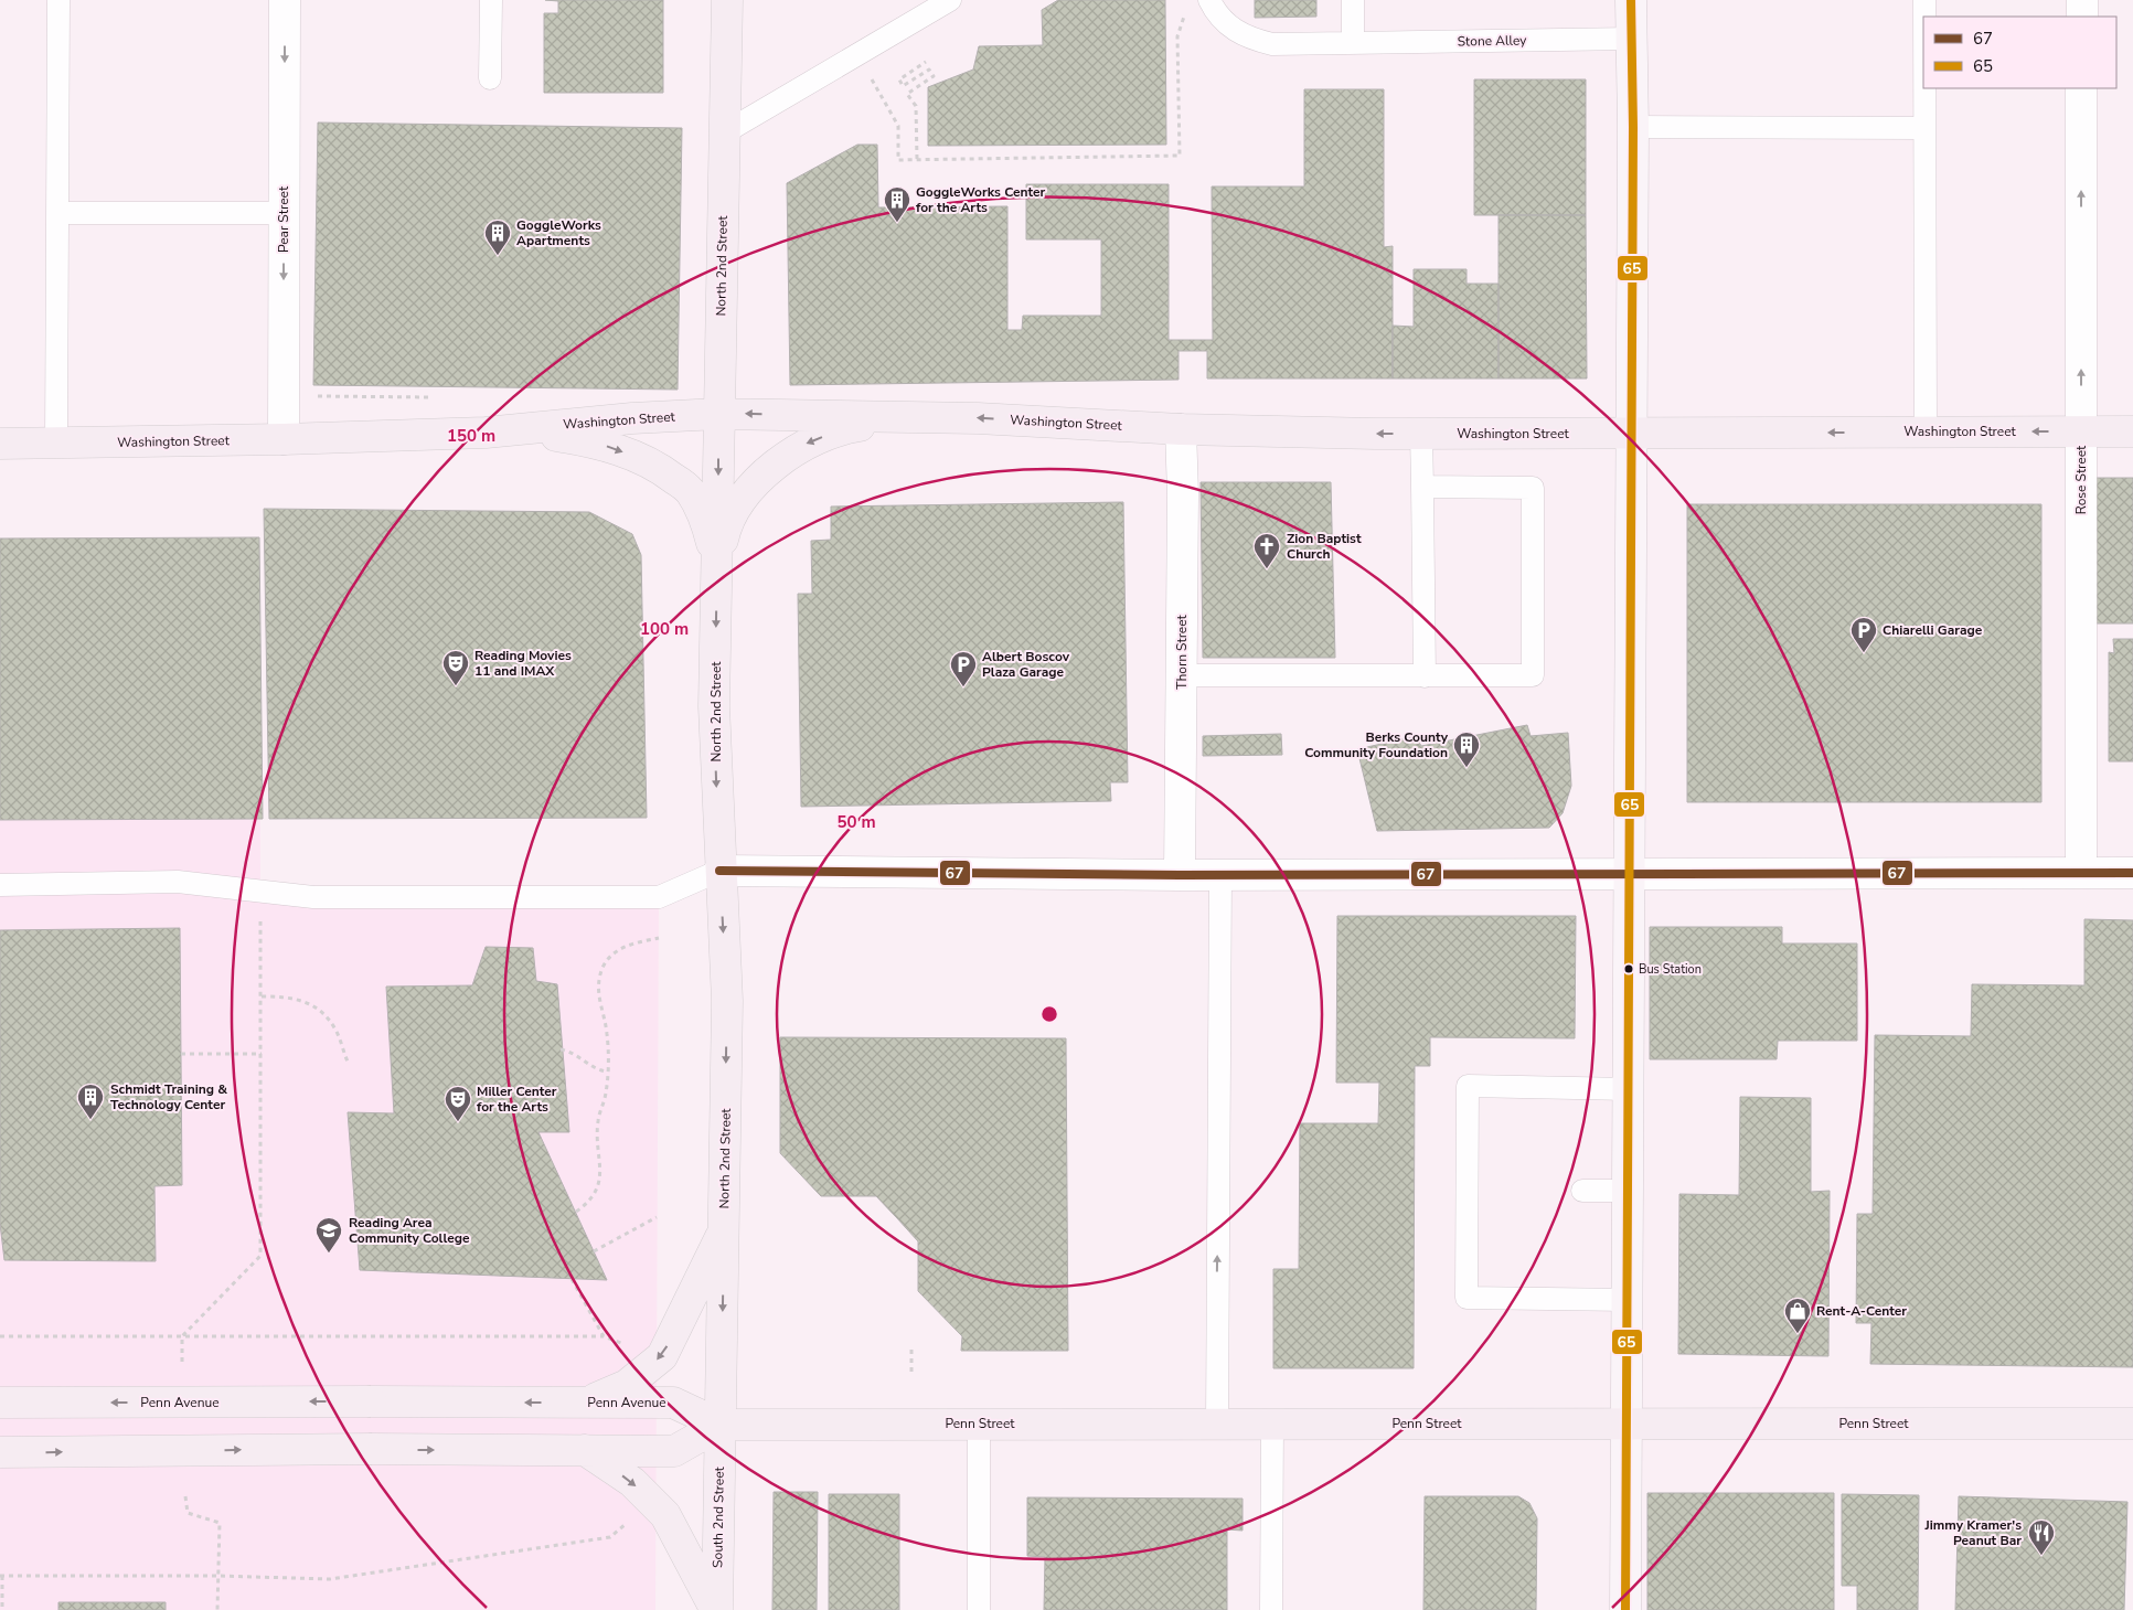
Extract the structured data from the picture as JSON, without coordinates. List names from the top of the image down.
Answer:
{
  "streets": {
    "main road": [
      "North 2nd Street",
      "Washington Street",
      "Penn Avenue",
      "Penn Street",
      "South 2nd Street"
    ],
    "street": ["Pear Street", "Rose Street", "Thorn Street"],
    "lane": ["Stone Alley"]
  },
  "crossings": [
    ["Pear Street", "Washington Street"],
    ["North 2nd Street", "Washington Street"],
    ["North 2nd Street", "Penn Avenue"],
    ["North 2nd Street", "Penn Street"],
    ["North 2nd Street", "South 2nd Street"],
    ["Washington Street", "Rose Street"],
    ["Washington Street", "Thorn Street"],
    ["Penn Avenue", "Penn Street"],
    ["Penn Avenue", "South 2nd Street"],
    ["Penn Street", "South 2nd Street"]
  ],
  "one_way": [
    "Pear Street",
    "North 2nd Street",
    "Washington Street",
    "Rose Street"
  ],
  "places": {
    "building": [
      "GoggleWorks Center for the Arts",
      "GoggleWorks Apartments",
      "Berks County Community Foundation",
      "Schmidt Training & Technology Center"
    ],
    "church": ["Zion Baptist Church"],
    "parking": ["Chiarelli Garage", "Albert Boscov Plaza Garage"],
    "theatre": ["Reading Movies 11 and IMAX", "Miller Center for the Arts"],
    "other": ["Bus Station"],
    "school or university": ["Reading Area Community College"],
    "shop": ["Rent-A-Center"],
    "restaurant": ["Jimmy Kramer's Peanut Bar"]
  },
  "lines": ["transit line 65", "transit line 67"],
  "legend": ["67", "65"],
  "rings": ["150 m", "100 m", "50 m"]
}
